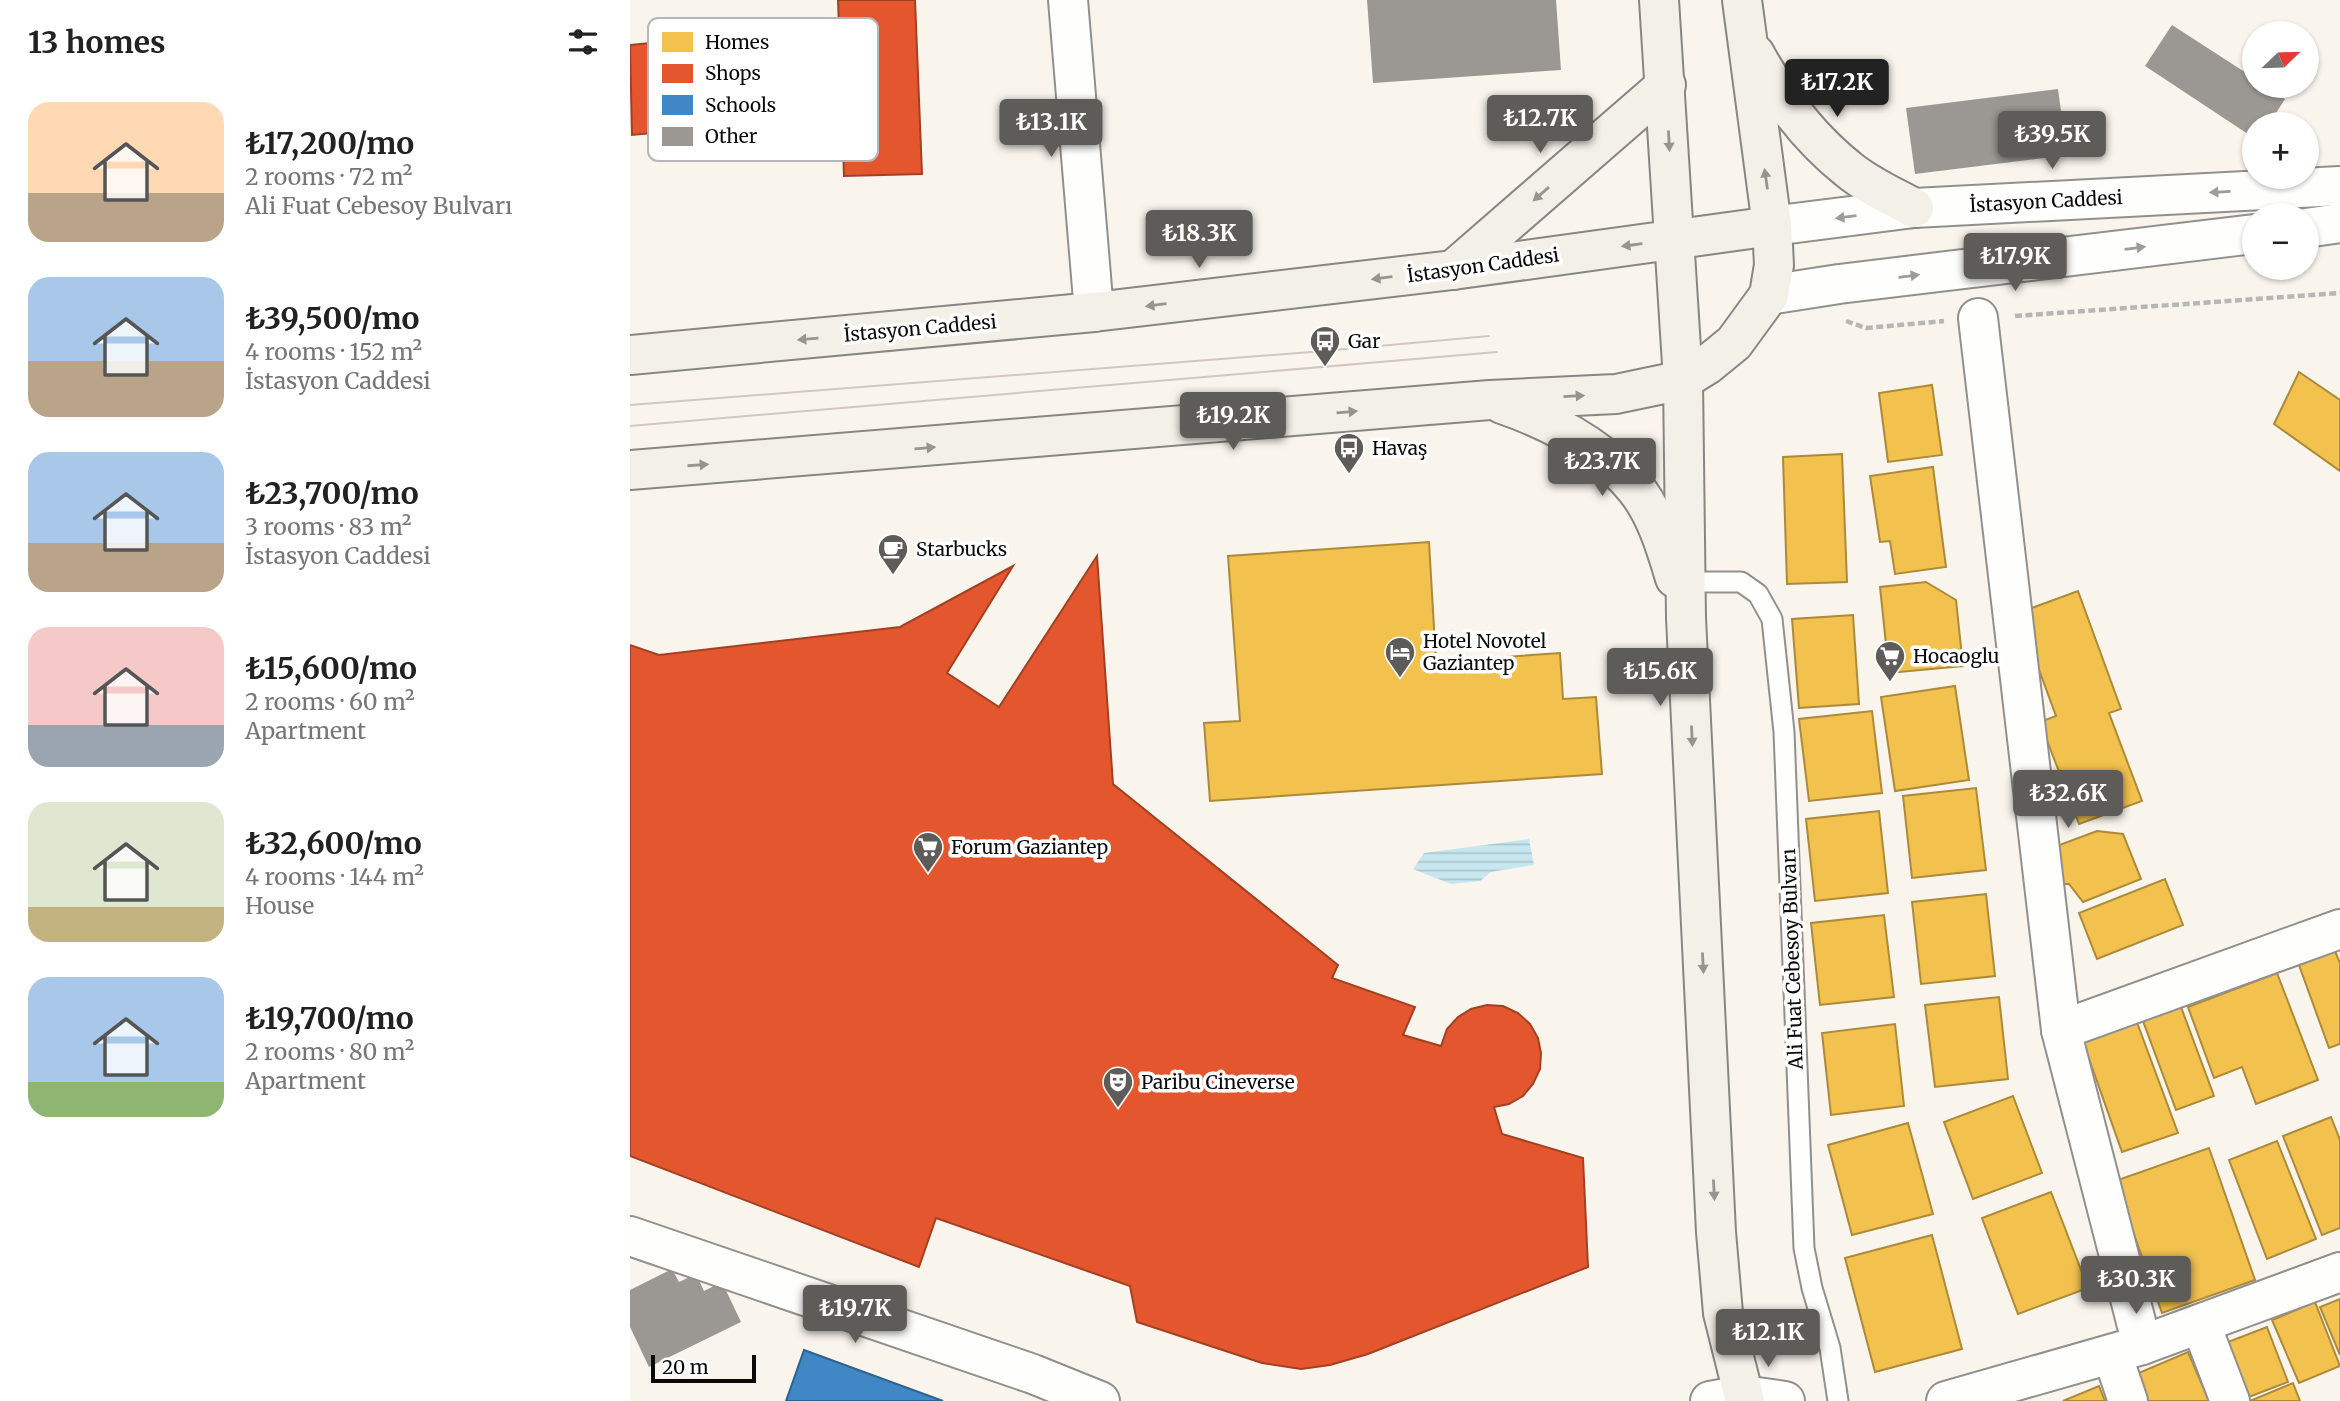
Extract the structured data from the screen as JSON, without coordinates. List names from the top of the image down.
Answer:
{
  "streets": {
    "street": ["İstasyon Caddesi"],
    "lane": ["Ali Fuat Cebesoy Bulvarı"]
  },
  "places": {
    "bus stop": ["Gar", "Havaş"],
    "cafe": ["Starbucks"],
    "hotel": ["Hotel Novotel Gaziantep"],
    "supermarket": ["Hocaoglu", "Forum Gaziantep"],
    "theatre": ["Paribu Cineverse"]
  },
  "legend": [
    "Homes",
    "Shops",
    "Schools",
    "Other"
  ],
  "scale_bar": "20 m",
  "north": "top right",
  "page": {
    "heading": "13 homes",
    "map_buttons": ["+", "−"],
    "price": [
      "₺17.2K",
      "₺12.7K",
      "₺13.1K",
      "₺39.5K",
      "₺18.3K",
      "₺17.9K",
      "₺19.2K",
      "₺23.7K",
      "₺15.6K",
      "₺32.6K",
      "₺30.3K",
      "₺19.7K",
      "₺12.1K"
    ],
    "list": [
      {
        "name": "₺17,200/mo",
        "note": "2 rooms · 72 m² · Ali Fuat Cebesoy Bulvarı"
      },
      {
        "name": "₺39,500/mo",
        "note": "4 rooms · 152 m² · İstasyon Caddesi"
      },
      {
        "name": "₺23,700/mo",
        "note": "3 rooms · 83 m² · İstasyon Caddesi"
      },
      {
        "name": "₺15,600/mo",
        "note": "2 rooms · 60 m² · Apartment"
      },
      {
        "name": "₺32,600/mo",
        "note": "4 rooms · 144 m² · House"
      },
      {
        "name": "₺19,700/mo",
        "note": "2 rooms · 80 m² · Apartment"
      }
    ],
    "scale": "20 m"
  }
}
